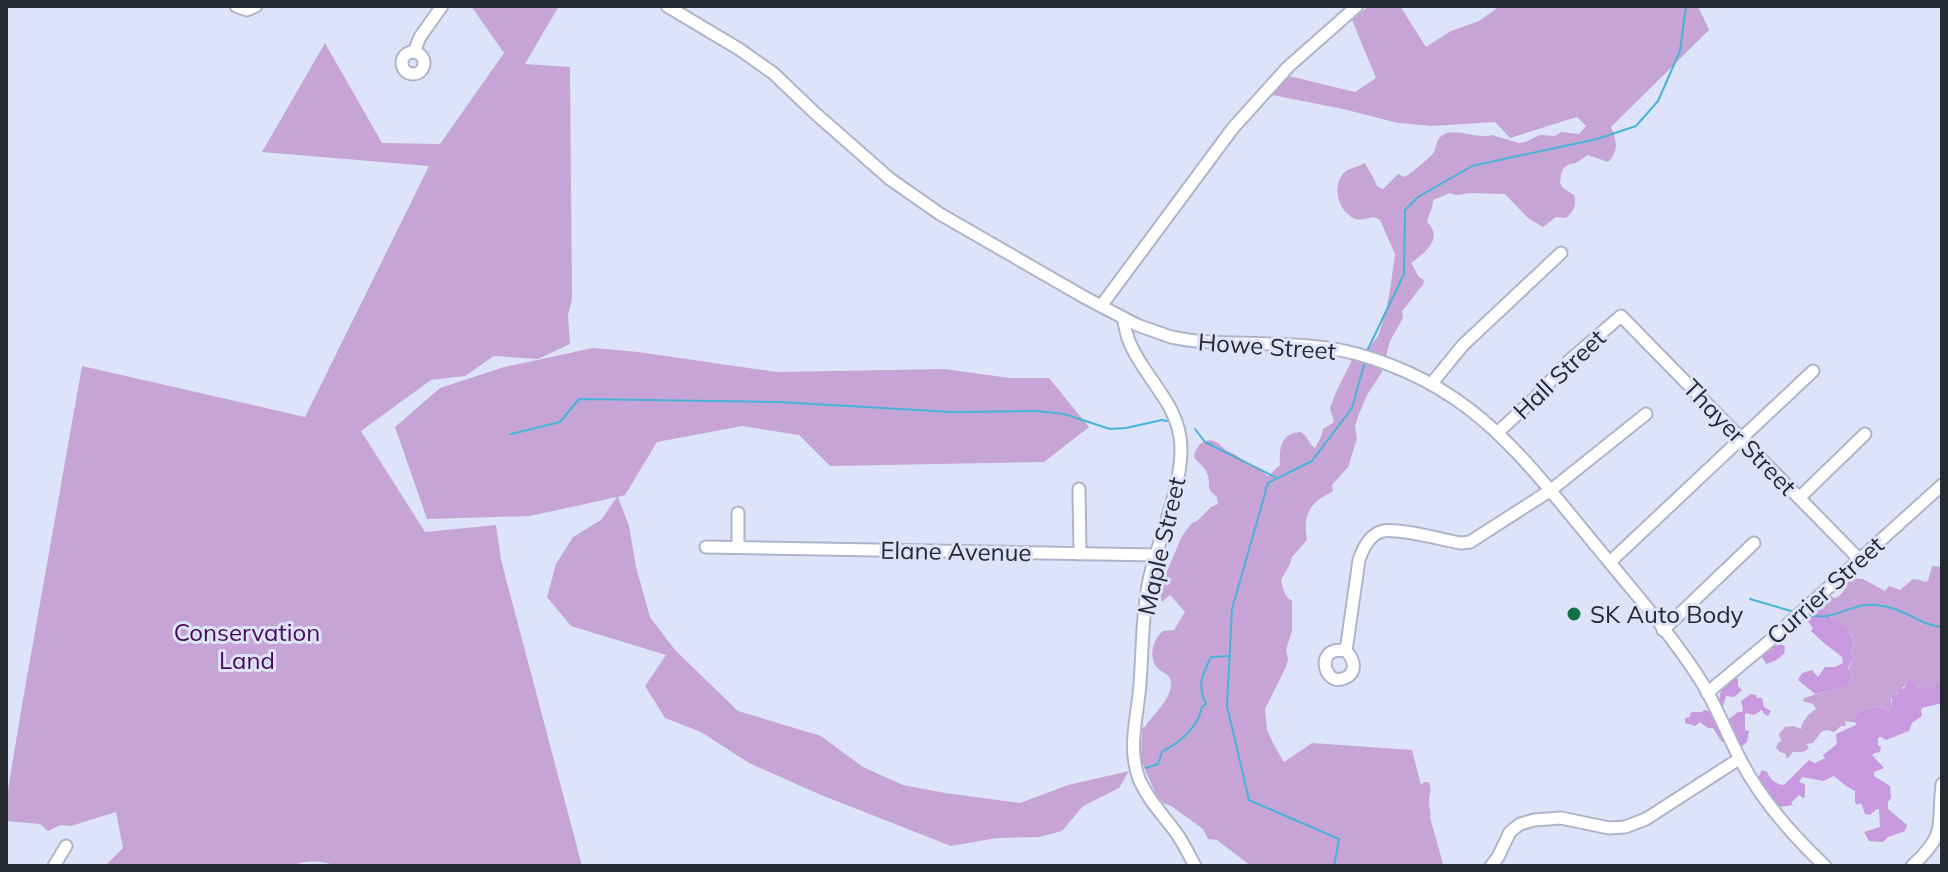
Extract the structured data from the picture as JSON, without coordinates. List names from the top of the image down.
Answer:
{
  "streets": {
    "street": [
      "Howe Street",
      "Hall Street",
      "Thayer Street",
      "Maple Street",
      "Elane Avenue",
      "Currier Street"
    ]
  },
  "crossings": [
    ["Howe Street", "Hall Street"],
    ["Howe Street", "Maple Street"],
    ["Howe Street", "Currier Street"],
    ["Hall Street", "Thayer Street"],
    ["Thayer Street", "Currier Street"],
    ["Maple Street", "Elane Avenue"]
  ],
  "parks": ["Conservation Land"],
  "places": ["SK Auto Body"]
}
